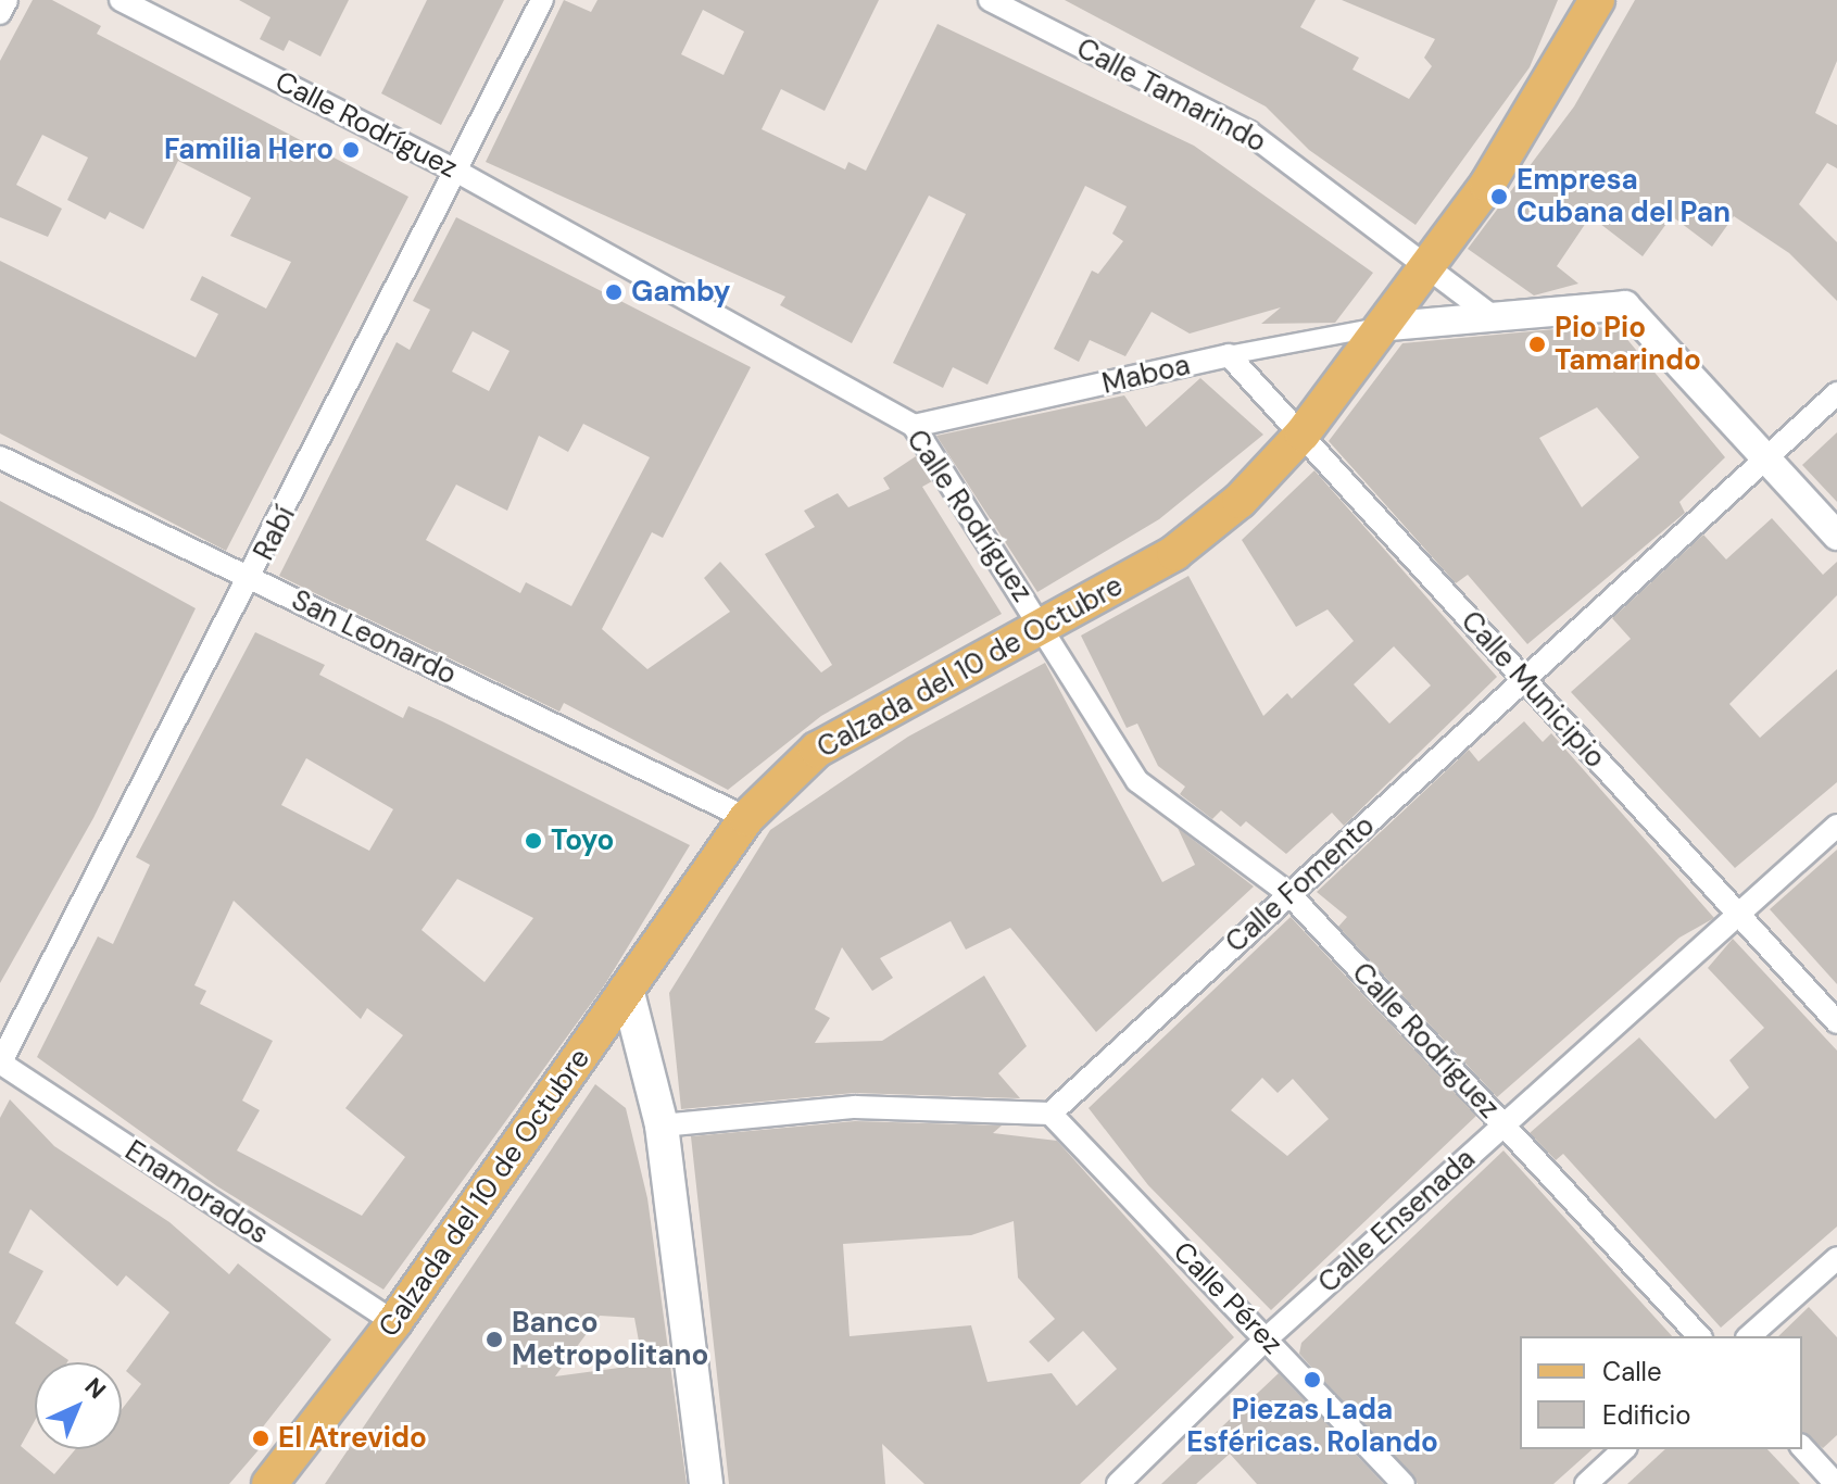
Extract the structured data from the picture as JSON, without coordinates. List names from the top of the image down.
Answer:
{
  "streets": {
    "main road": ["Calzada del 10 de Octubre"],
    "street": [
      "Calle Tamarindo",
      "Calle Rodríguez",
      "Maboa",
      "Rabí",
      "San Leonardo",
      "Calle Municipio",
      "Calle Fomento",
      "Enamorados",
      "Calle Ensenada",
      "Calle Pérez"
    ]
  },
  "crossings": [
    ["Calle Tamarindo", "Calzada del 10 de Octubre"],
    ["Calle Rodríguez", "Maboa"],
    ["Calle Rodríguez", "Rabí"],
    ["Calle Rodríguez", "Calzada del 10 de Octubre"],
    ["Calle Rodríguez", "Calle Fomento"],
    ["Calle Rodríguez", "Calle Ensenada"],
    ["Maboa", "Calzada del 10 de Octubre"],
    ["Maboa", "Calle Municipio"],
    ["Rabí", "San Leonardo"],
    ["Rabí", "Enamorados"],
    ["San Leonardo", "Calzada del 10 de Octubre"],
    ["Calzada del 10 de Octubre", "Calle Municipio"],
    ["Calzada del 10 de Octubre", "Enamorados"],
    ["Calle Municipio", "Calle Fomento"],
    ["Calle Municipio", "Calle Ensenada"],
    ["Calle Fomento", "Calle Pérez"],
    ["Calle Ensenada", "Calle Pérez"]
  ],
  "places": [
    "Familia Hero",
    "Empresa Cubana del Pan",
    "Gamby",
    "Pio Pio Tamarindo",
    "Toyo",
    "Banco Metropolitano",
    "Piezas Lada Esféricas. Rolando",
    "El Atrevido"
  ],
  "legend": ["Calle", "Edificio"],
  "north": "top right"
}
